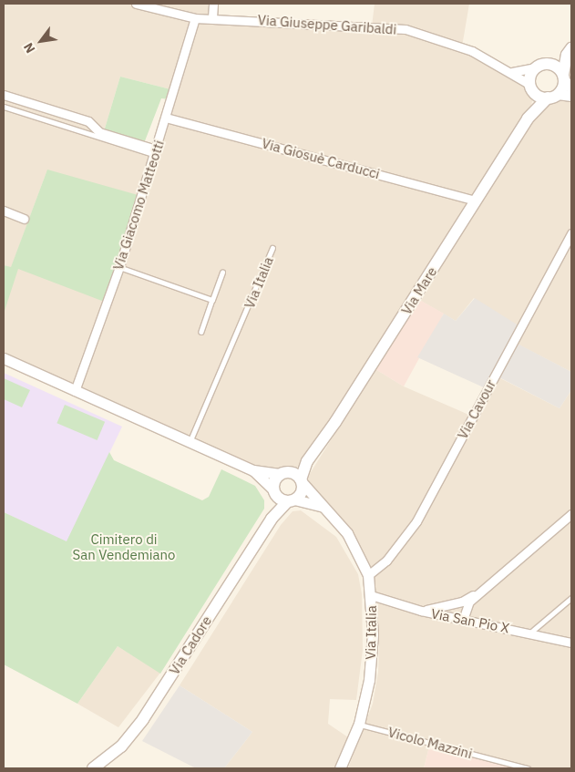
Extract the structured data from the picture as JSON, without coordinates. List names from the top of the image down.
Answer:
{
  "streets": {
    "main road": ["Via Mare", "Via Cadore"],
    "street": [
      "Via Giuseppe Garibaldi",
      "Via Giosuè Carducci",
      "Via Giacomo Matteotti",
      "Via Italia",
      "Via Cavour",
      "Via San Pio X"
    ],
    "lane": ["Vicolo Mazzini"]
  },
  "crossings": [
    ["Via Giuseppe Garibaldi", "Via Giacomo Matteotti"],
    ["Via Giuseppe Garibaldi", "Via Mare"],
    ["Via Giosuè Carducci", "Via Giacomo Matteotti"],
    ["Via Giosuè Carducci", "Via Mare"],
    ["Via Italia", "Via Mare"],
    ["Via Italia", "Via Cavour"],
    ["Via Italia", "Via San Pio X"],
    ["Via Italia", "Via Cadore"],
    ["Via Italia", "Vicolo Mazzini"],
    ["Via Mare", "Via Cadore"]
  ],
  "parks": ["Cimitero di San Vendemiano"],
  "north": "bottom left"
}
